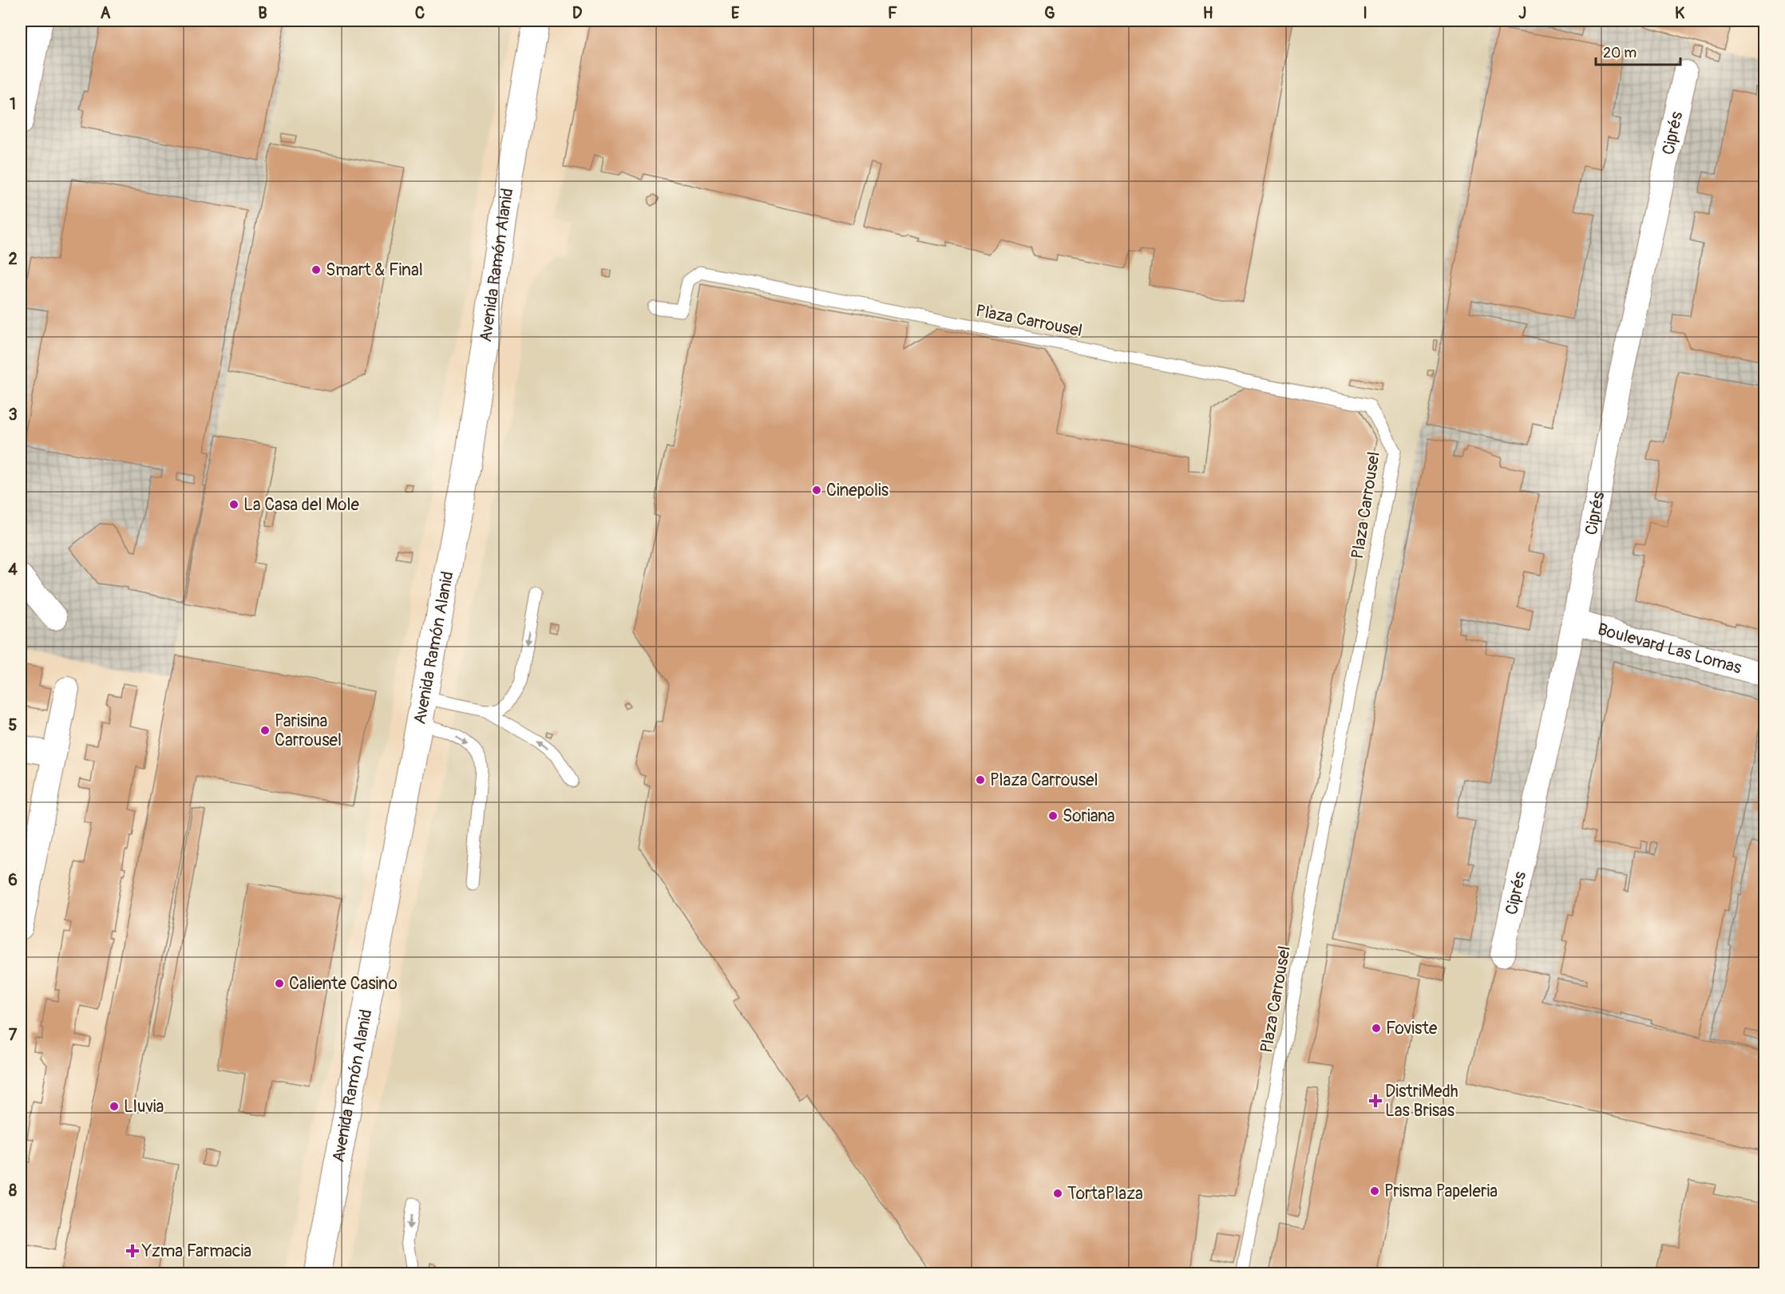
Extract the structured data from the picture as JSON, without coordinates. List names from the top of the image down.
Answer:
{
  "streets": {
    "street": ["Ciprés", "Avenida Ramón Alanid", "Boulevard Las Lomas"],
    "lane": ["Plaza Carrousel"]
  },
  "crossings": [
    ["Ciprés", "Boulevard Las Lomas"]
  ],
  "places": {
    "other": [
      "Smart & Final",
      "Cinepolis",
      "La Casa del Mole",
      "Parisina Carrousel",
      "Plaza Carrousel",
      "Soriana",
      "Caliente Casino",
      "Foviste",
      "Lluvia",
      "Prisma Papeleria",
      "TortaPlaza"
    ],
    "health": ["DistriMedh Las Brisas", "Yzma Farmacia"]
  },
  "scale_bar": "20 m",
  "grid": {
    "columns": [
      "A",
      "B",
      "C",
      "D",
      "E",
      "F",
      "G",
      "H",
      "I",
      "J",
      "K"
    ],
    "rows": [
      "1",
      "2",
      "3",
      "4",
      "5",
      "6",
      "7",
      "8"
    ]
  }
}
